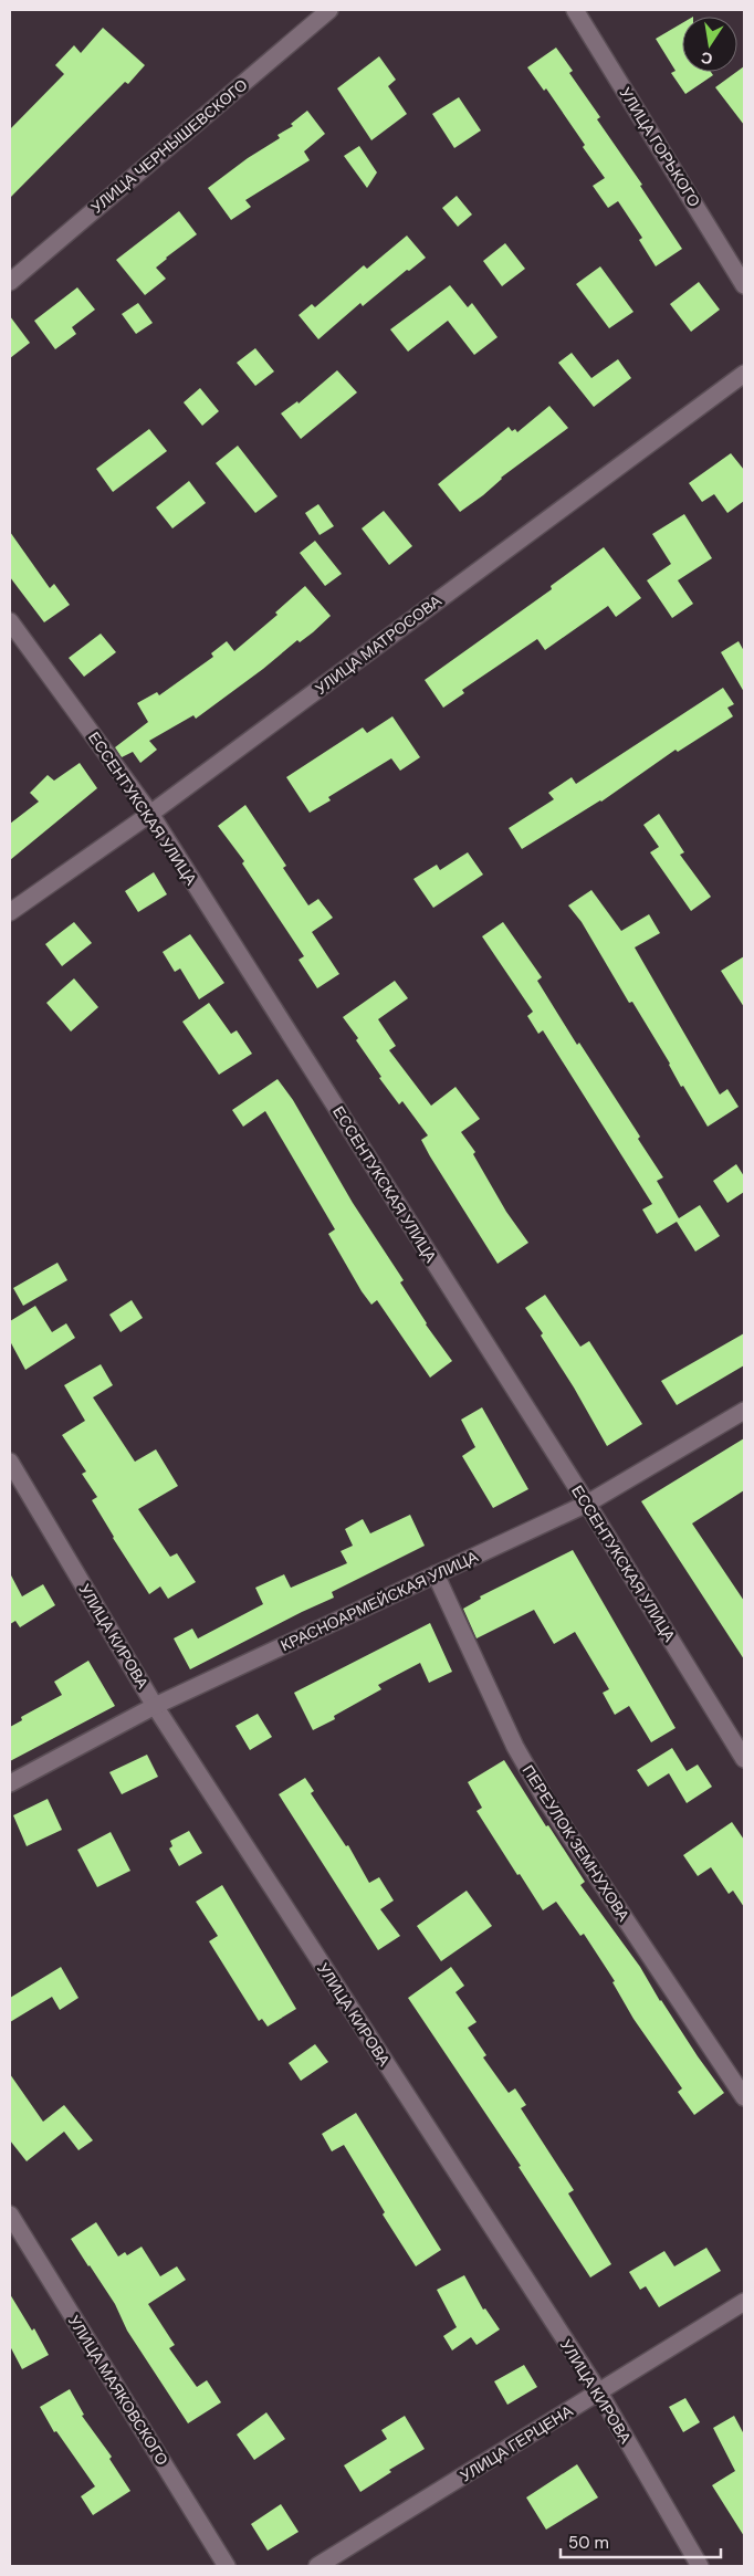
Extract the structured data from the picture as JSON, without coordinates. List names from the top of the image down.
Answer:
{
  "streets": {
    "street": [
      "УЛИЦА ЧЕРНЫШЕВСКОГО",
      "УЛИЦА ГОРЬКОГО",
      "УЛИЦА МАТРОСОВА",
      "ЕССЕНТУКСКАЯ УЛИЦА",
      "КРАСНОАРМЕЙСКАЯ УЛИЦА",
      "УЛИЦА КИРОВА",
      "ПЕРЕУЛОК ЗЕМНУХОВА",
      "УЛИЦА МАЯКОВСКОГО",
      "УЛИЦА ГЕРЦЕНА"
    ]
  },
  "crossings": [
    ["УЛИЦА МАТРОСОВА", "ЕССЕНТУКСКАЯ УЛИЦА"],
    ["ЕССЕНТУКСКАЯ УЛИЦА", "КРАСНОАРМЕЙСКАЯ УЛИЦА"],
    ["КРАСНОАРМЕЙСКАЯ УЛИЦА", "УЛИЦА КИРОВА"],
    ["КРАСНОАРМЕЙСКАЯ УЛИЦА", "ПЕРЕУЛОК ЗЕМНУХОВА"],
    ["УЛИЦА КИРОВА", "УЛИЦА ГЕРЦЕНА"]
  ],
  "scale_bar": "50 m",
  "north": "bottom"
}
